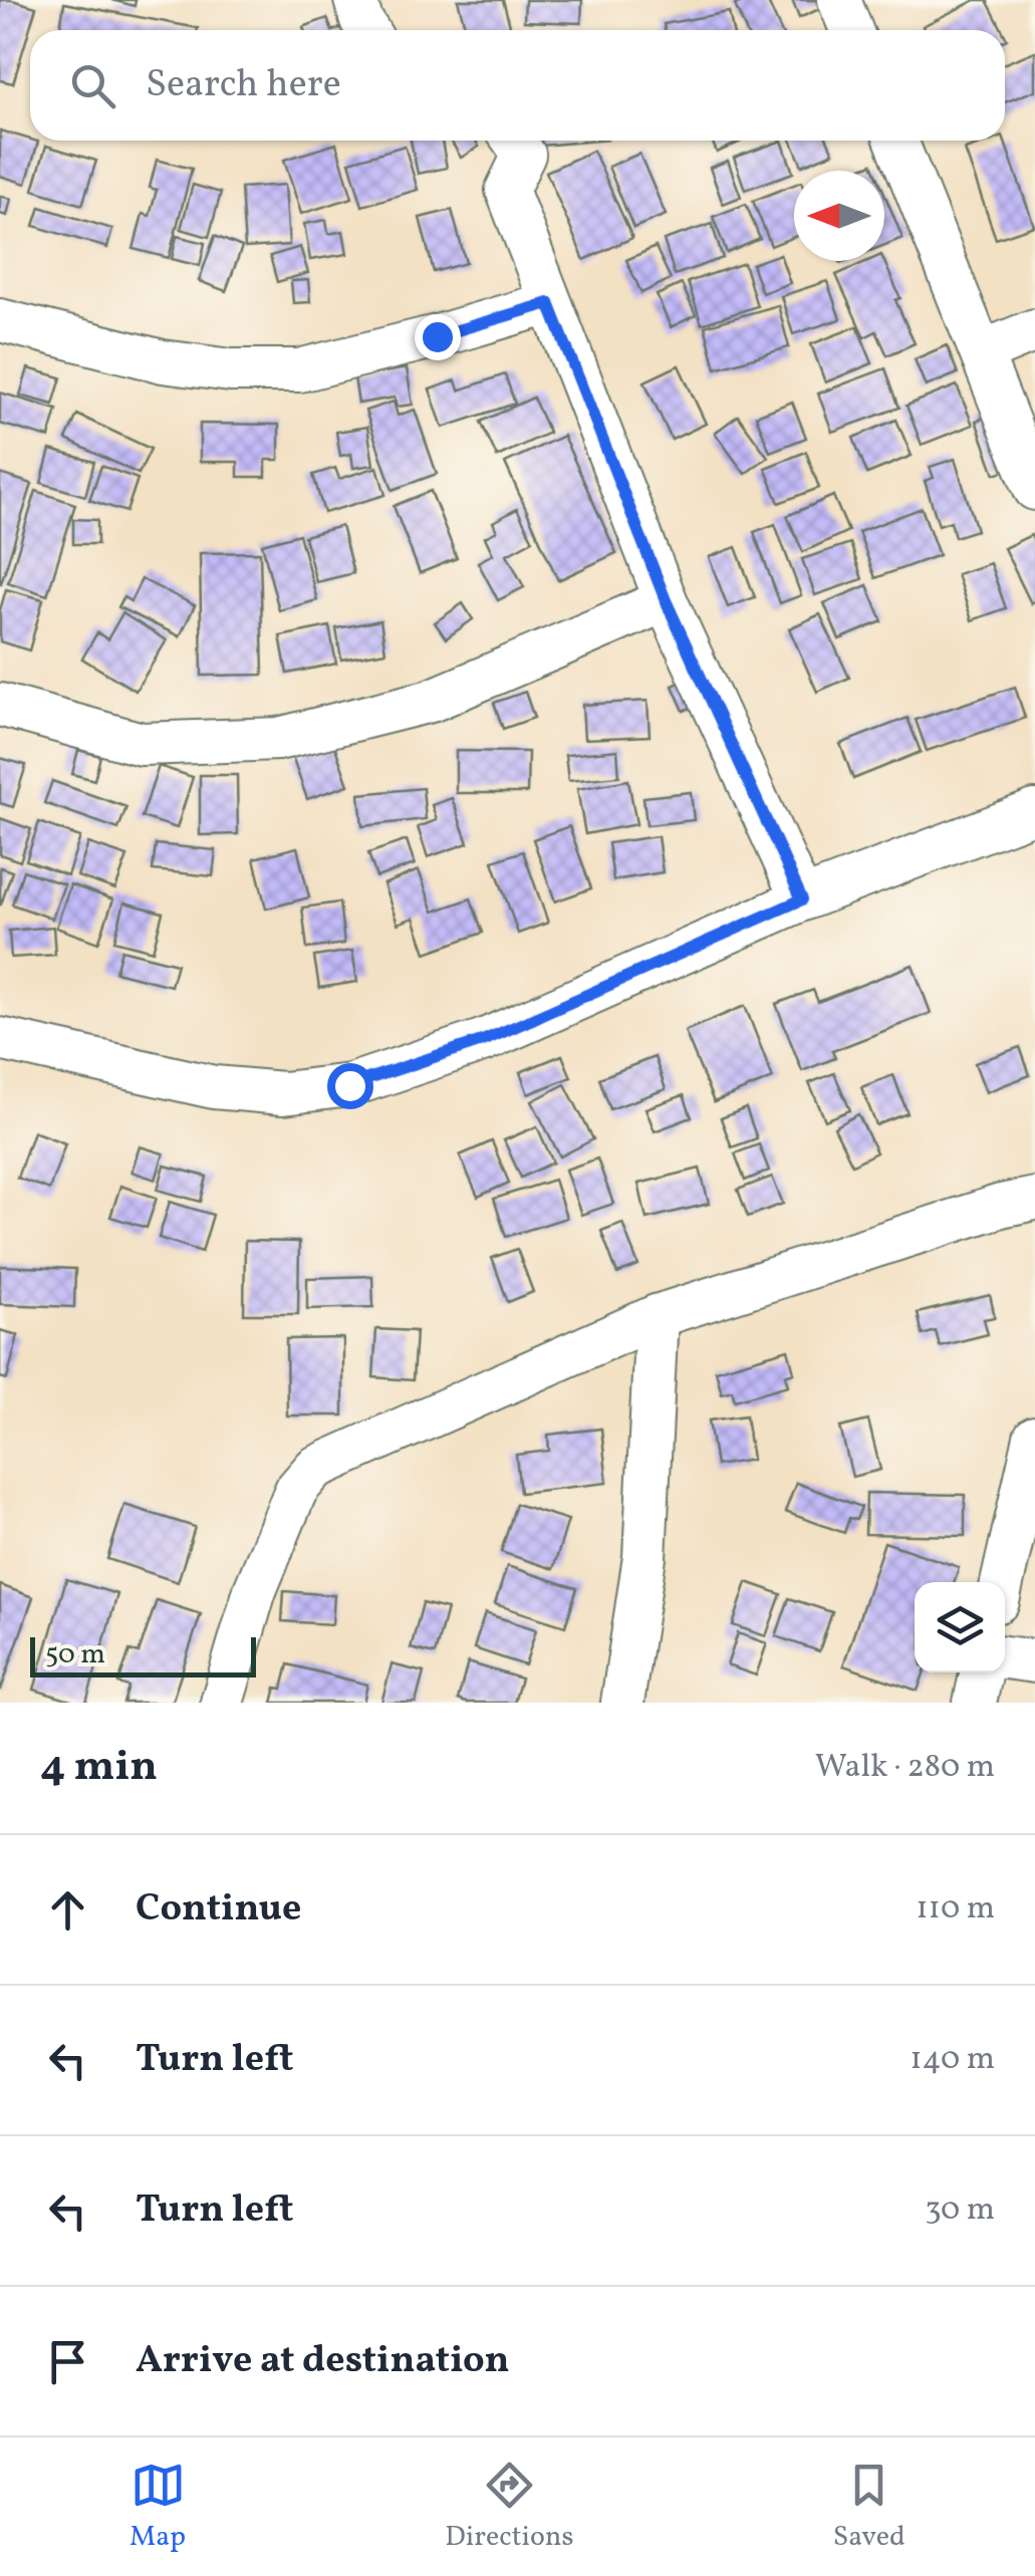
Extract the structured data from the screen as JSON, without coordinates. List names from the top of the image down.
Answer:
{
  "scale_bar": "50 m",
  "north": "left",
  "page": {
    "search": "Search here",
    "scale": "50 m",
    "heading": ["4 min", "Walk · 280 m"],
    "list": [
      ["Continue", "110 m"],
      ["Turn left", "140 m"],
      ["Turn left", "30 m"],
      "Arrive at destination"
    ],
    "nav": ["Map", "Directions", "Saved"]
  }
}
